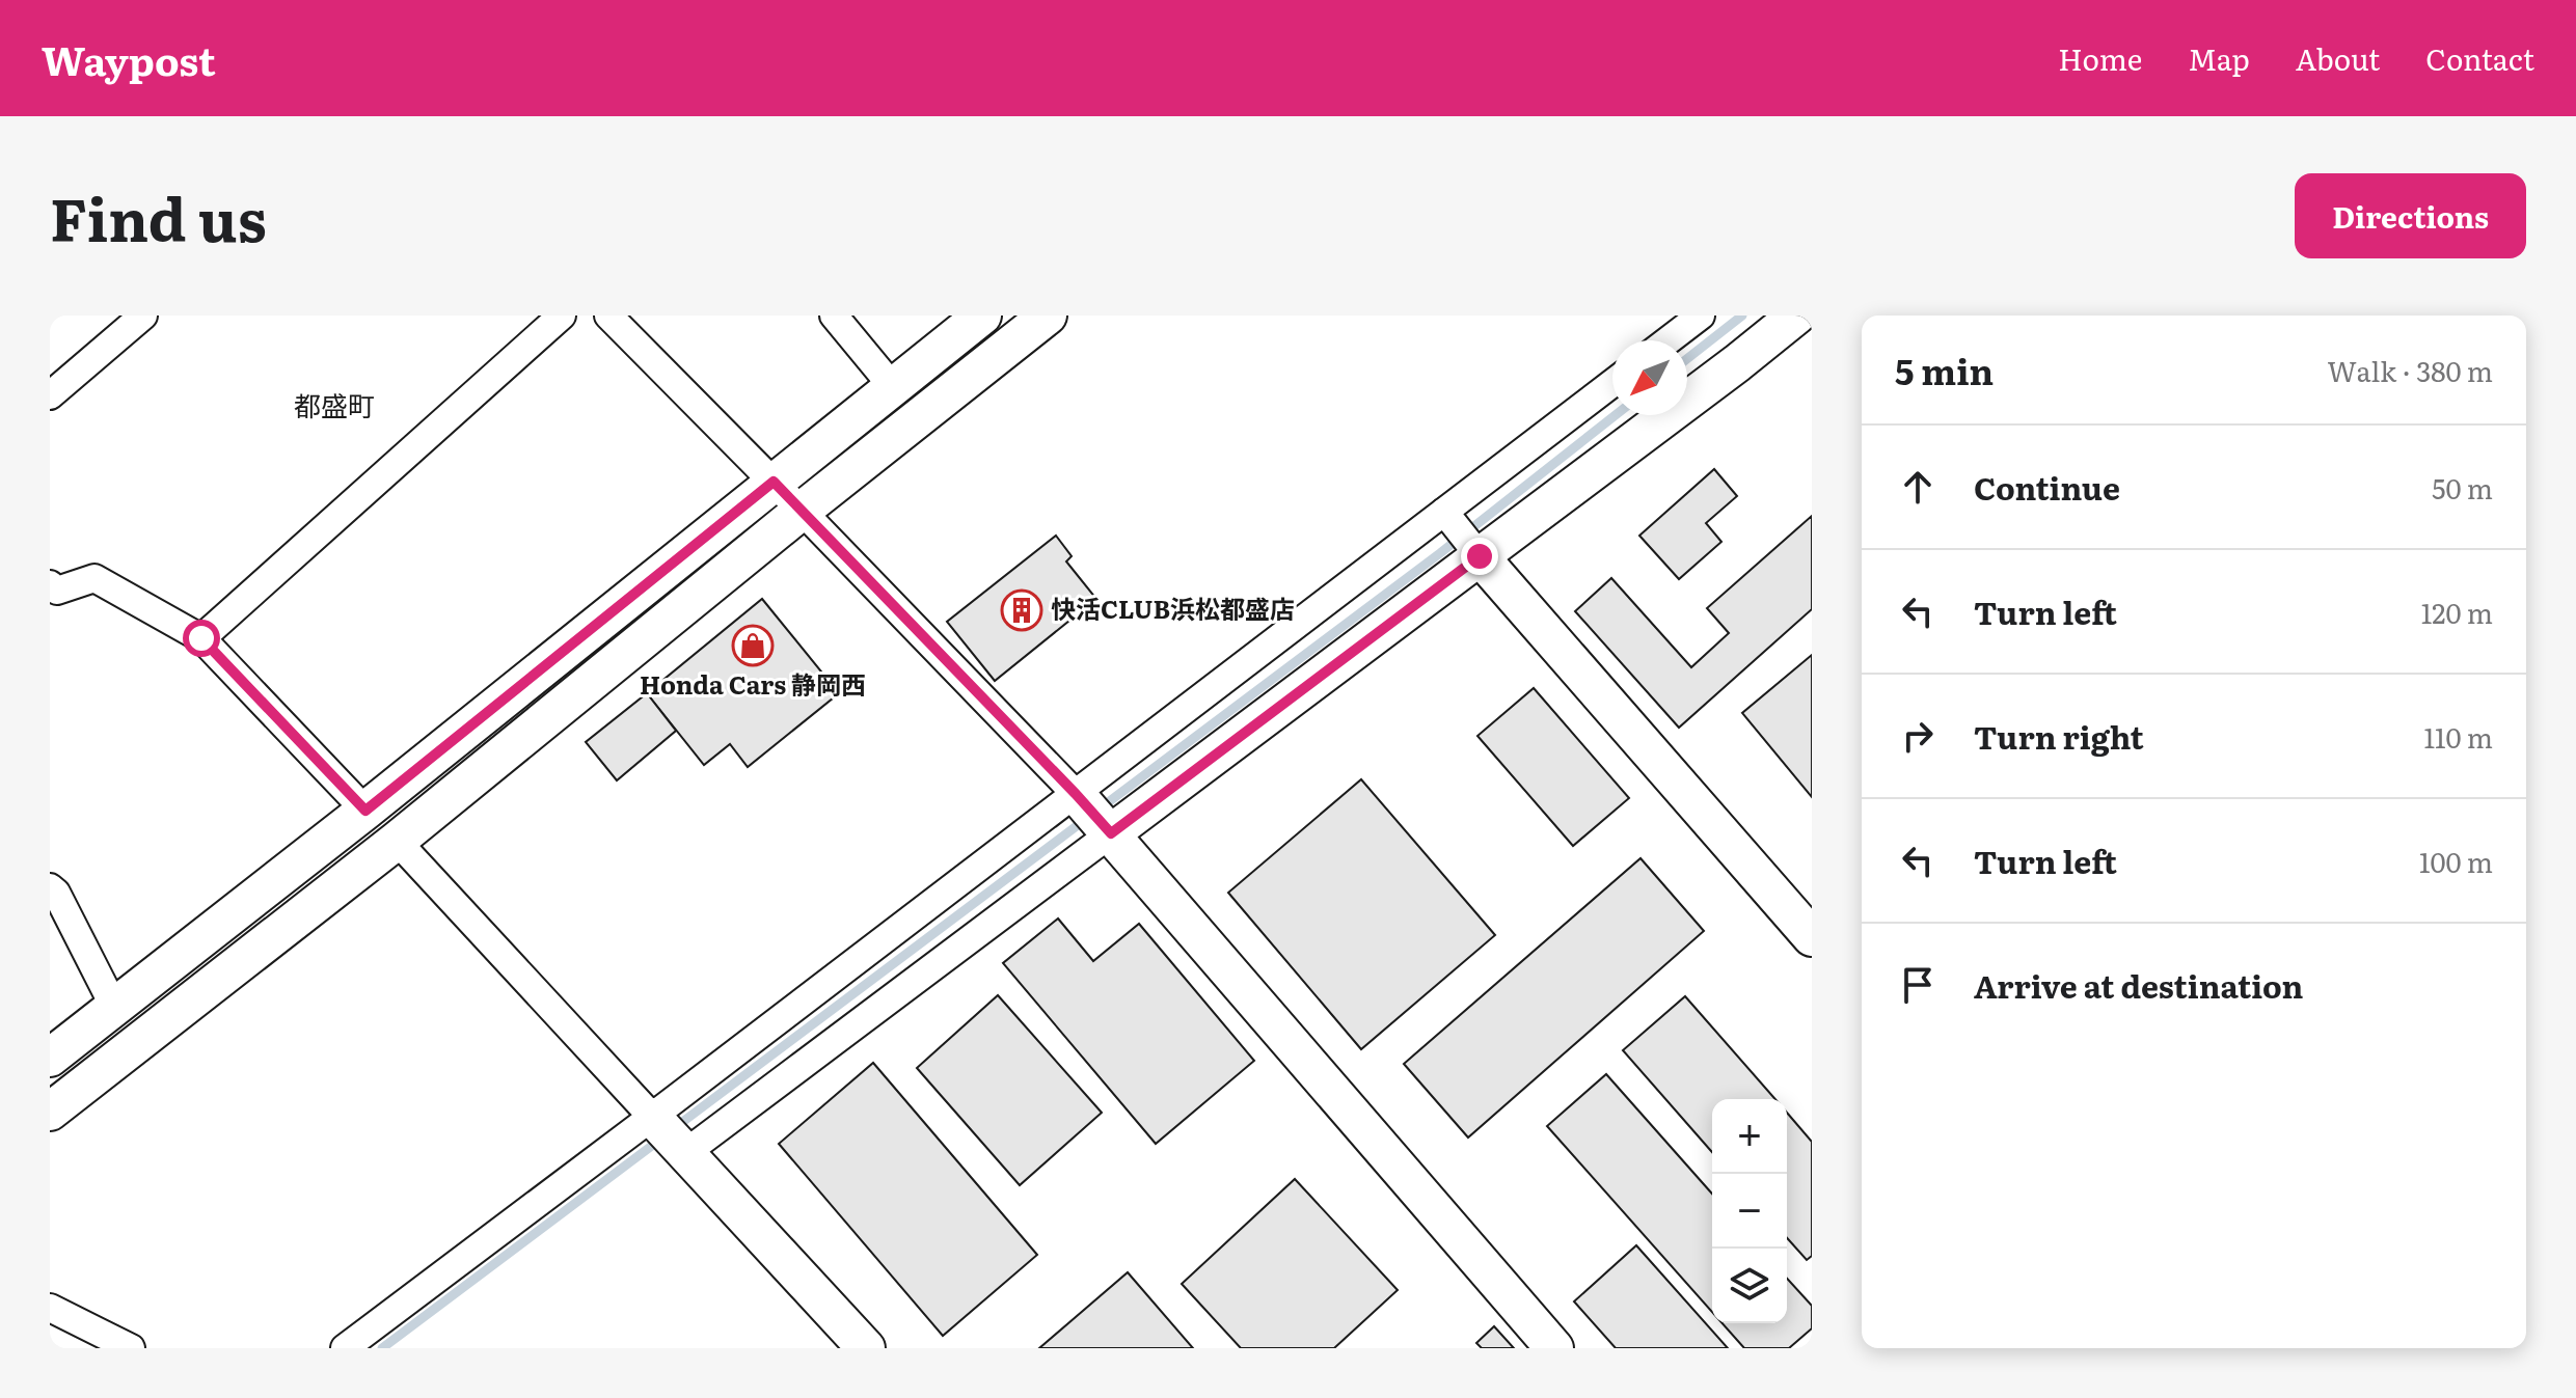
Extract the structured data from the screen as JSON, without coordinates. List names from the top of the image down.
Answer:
{
  "districts": ["都盛町"],
  "places": {
    "building": ["快活CLUB浜松都盛店"],
    "shop": ["Honda Cars 静岡西"]
  },
  "north": "bottom left",
  "page": {
    "header": "Waypost",
    "nav": [
      "Home",
      "Map",
      "About",
      "Contact"
    ],
    "title": "Find us",
    "buttons": "Directions",
    "heading": ["5 min", "Walk · 380 m"],
    "list": [
      ["Continue", "50 m"],
      ["Turn left", "120 m"],
      ["Turn right", "110 m"],
      ["Turn left", "100 m"],
      "Arrive at destination"
    ],
    "map_buttons": ["+", "−"]
  }
}
